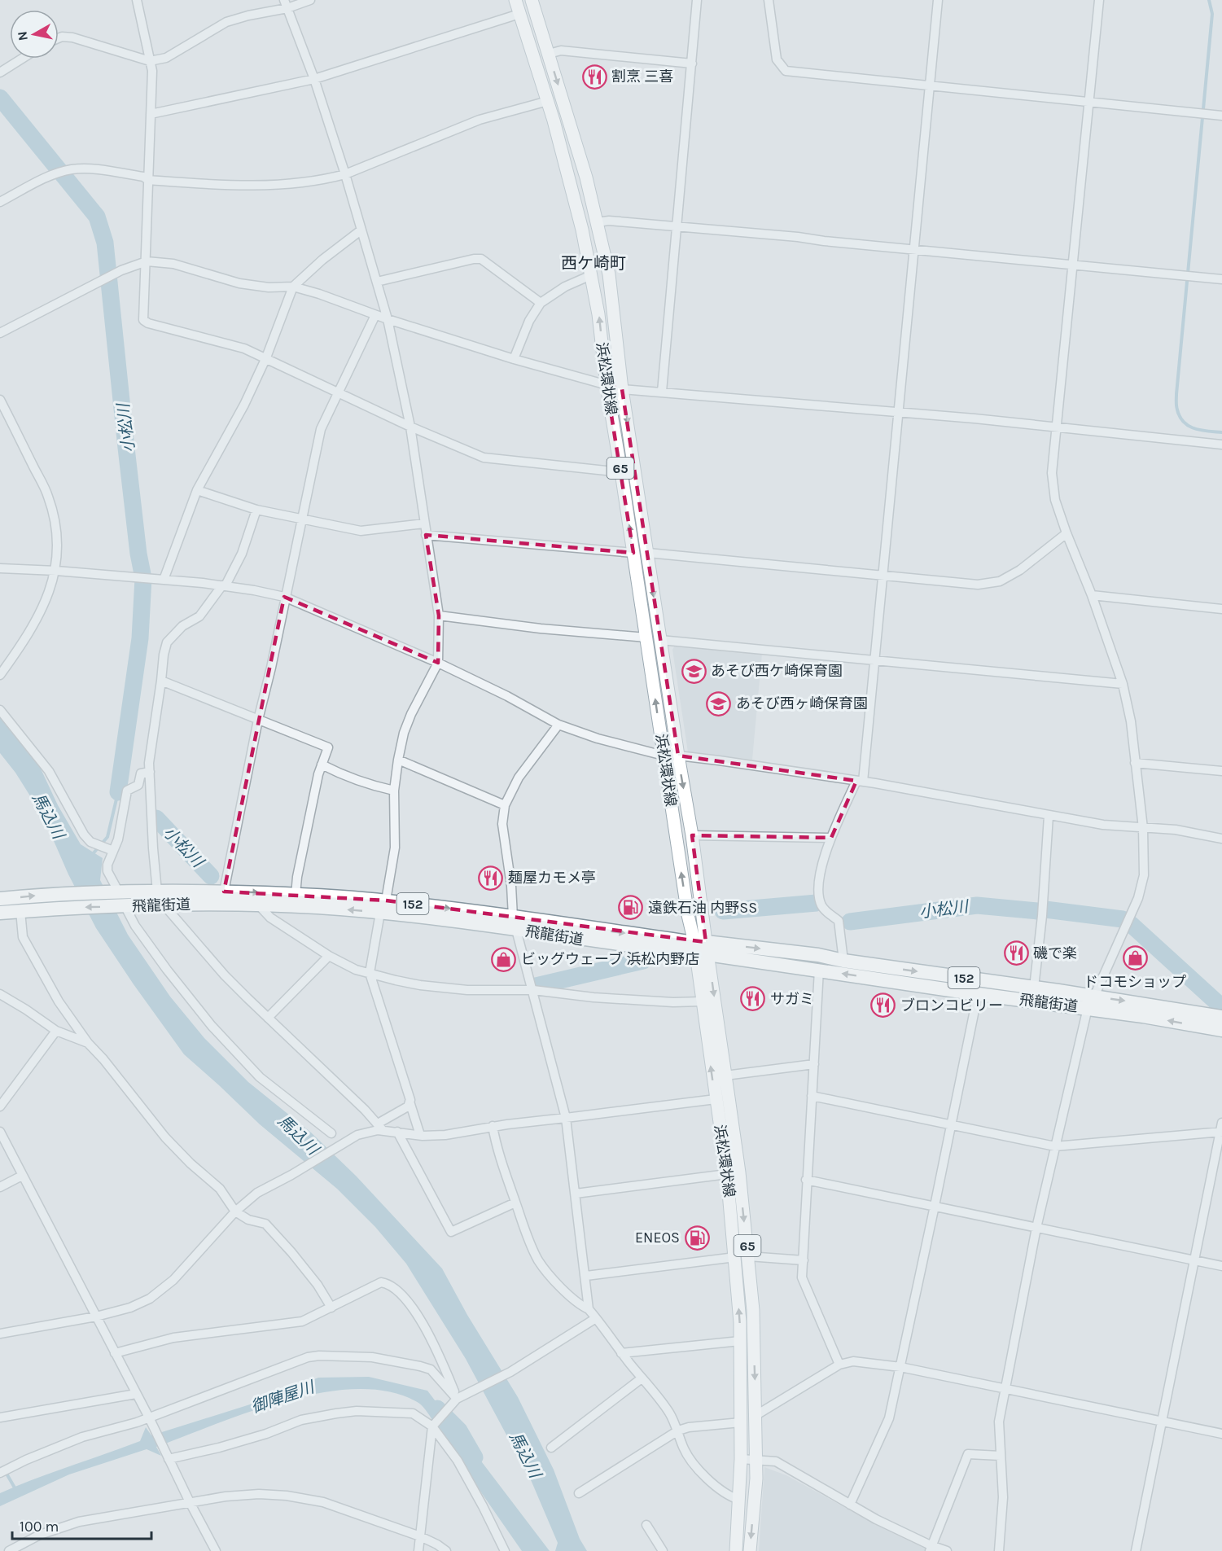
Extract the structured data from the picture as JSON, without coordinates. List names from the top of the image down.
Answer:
{
  "streets": {
    "highway": ["152", "飛龍街道"],
    "main road": ["浜松環状線", "65"]
  },
  "crossings": [
    ["浜松環状線", "飛龍街道"]
  ],
  "districts": ["西ケ崎町"],
  "water": ["小松川", "馬込川", "御陣屋川"],
  "places": {
    "restaurant": [
      "割烹 三喜",
      "麺屋カモメ亭",
      "磯で楽",
      "サガミ",
      "ブロンコビリー"
    ],
    "school or university": ["あそび西ケ崎保育園", "あそび西ヶ崎保育園"],
    "fuel station": ["遠鉄石油 内野SS", "ENEOS"],
    "shop": ["ドコモショップ", "ビッグウェーブ 浜松内野店"]
  },
  "scale_bar": "100 m",
  "north": "left"
}
